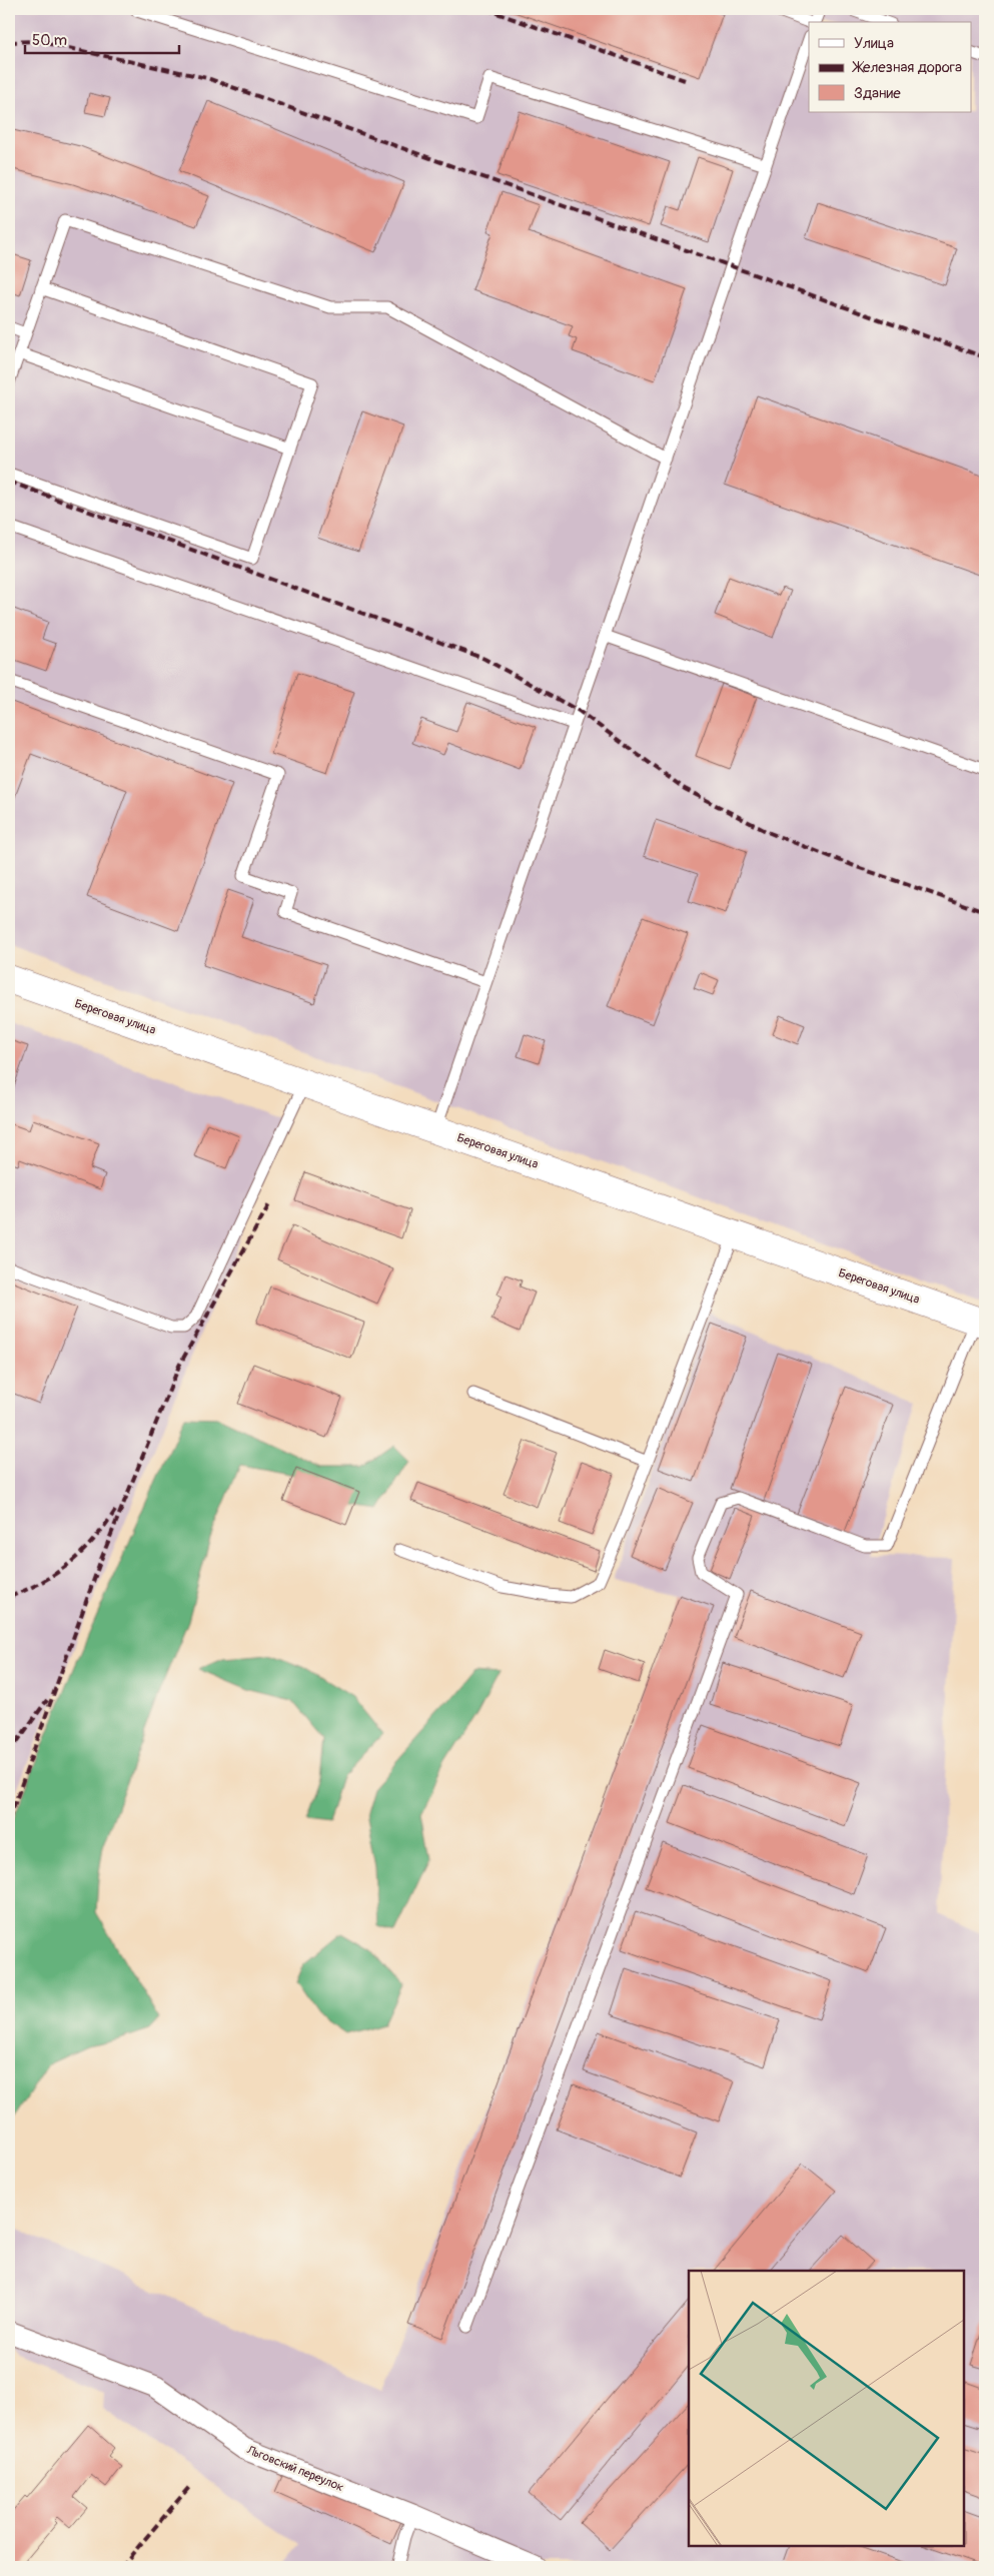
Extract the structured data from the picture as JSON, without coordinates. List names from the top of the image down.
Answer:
{
  "streets": {
    "street": ["Береговая улица", "Льговский переулок"]
  },
  "legend": ["Улица", "Железная дорога", "Здание"],
  "scale_bar": "50 m"
}
